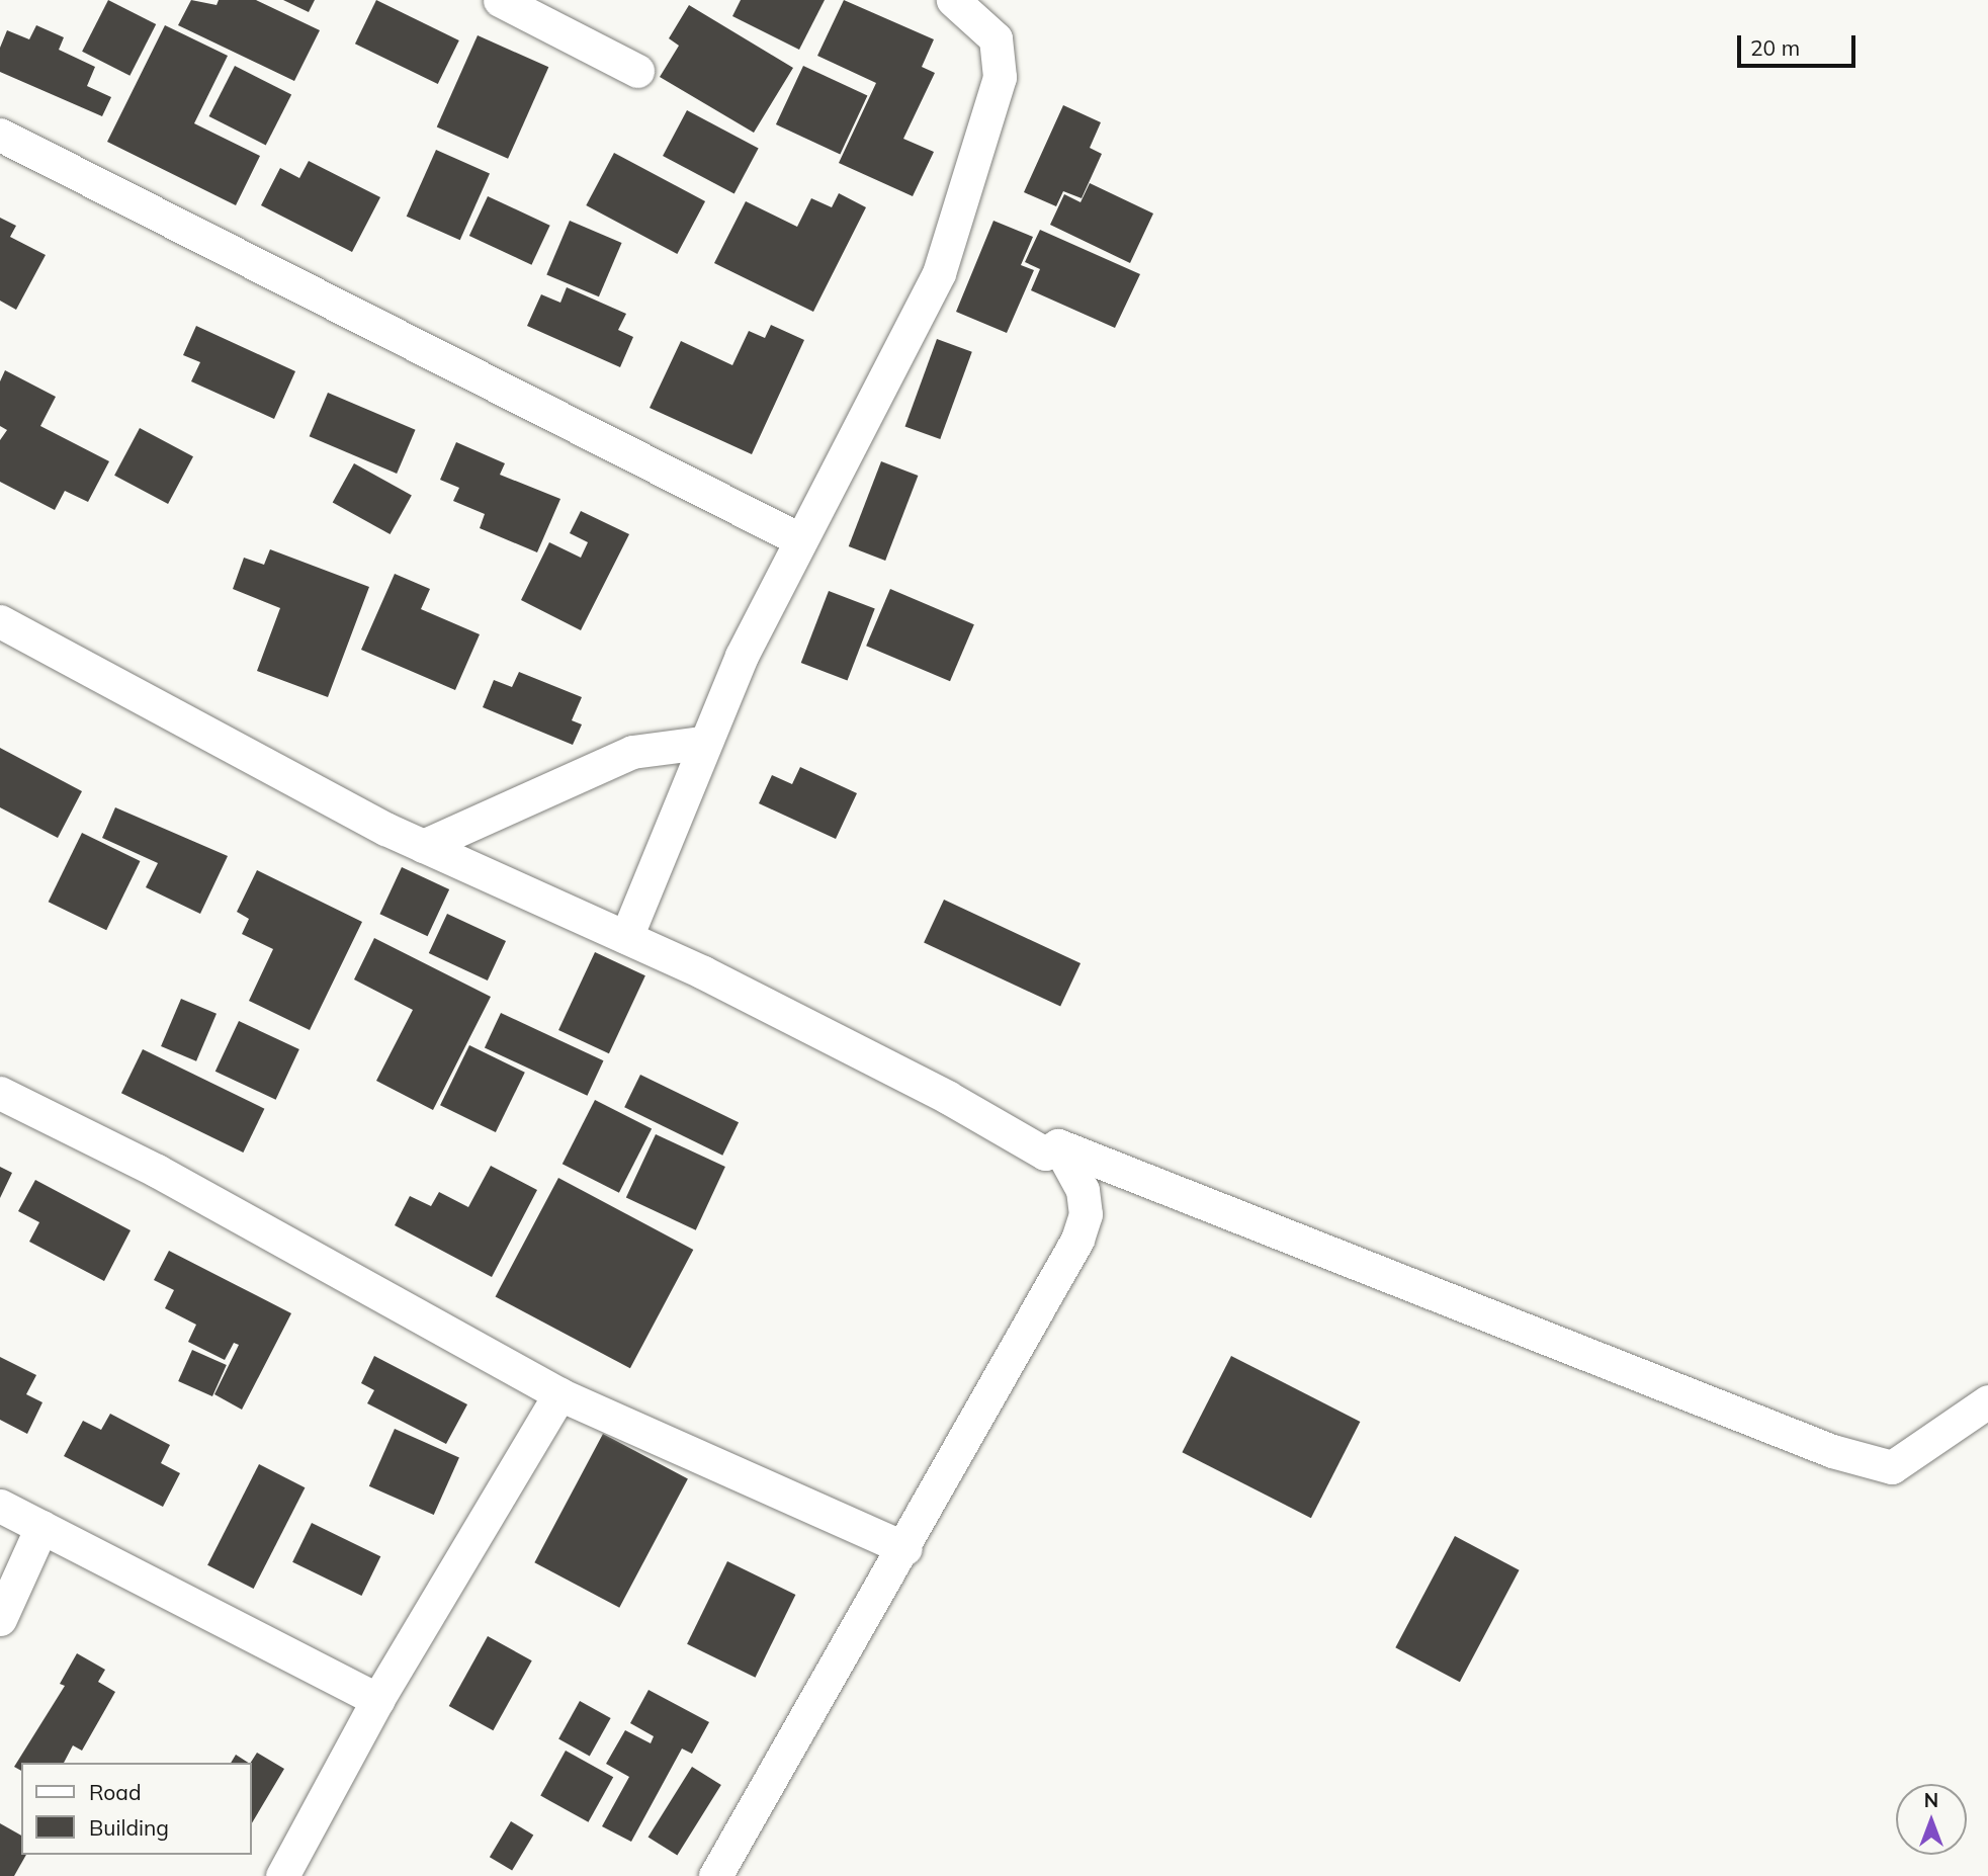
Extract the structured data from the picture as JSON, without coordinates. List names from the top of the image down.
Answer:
{
  "legend": ["Road", "Building"],
  "scale_bar": "20 m",
  "north": "top"
}
